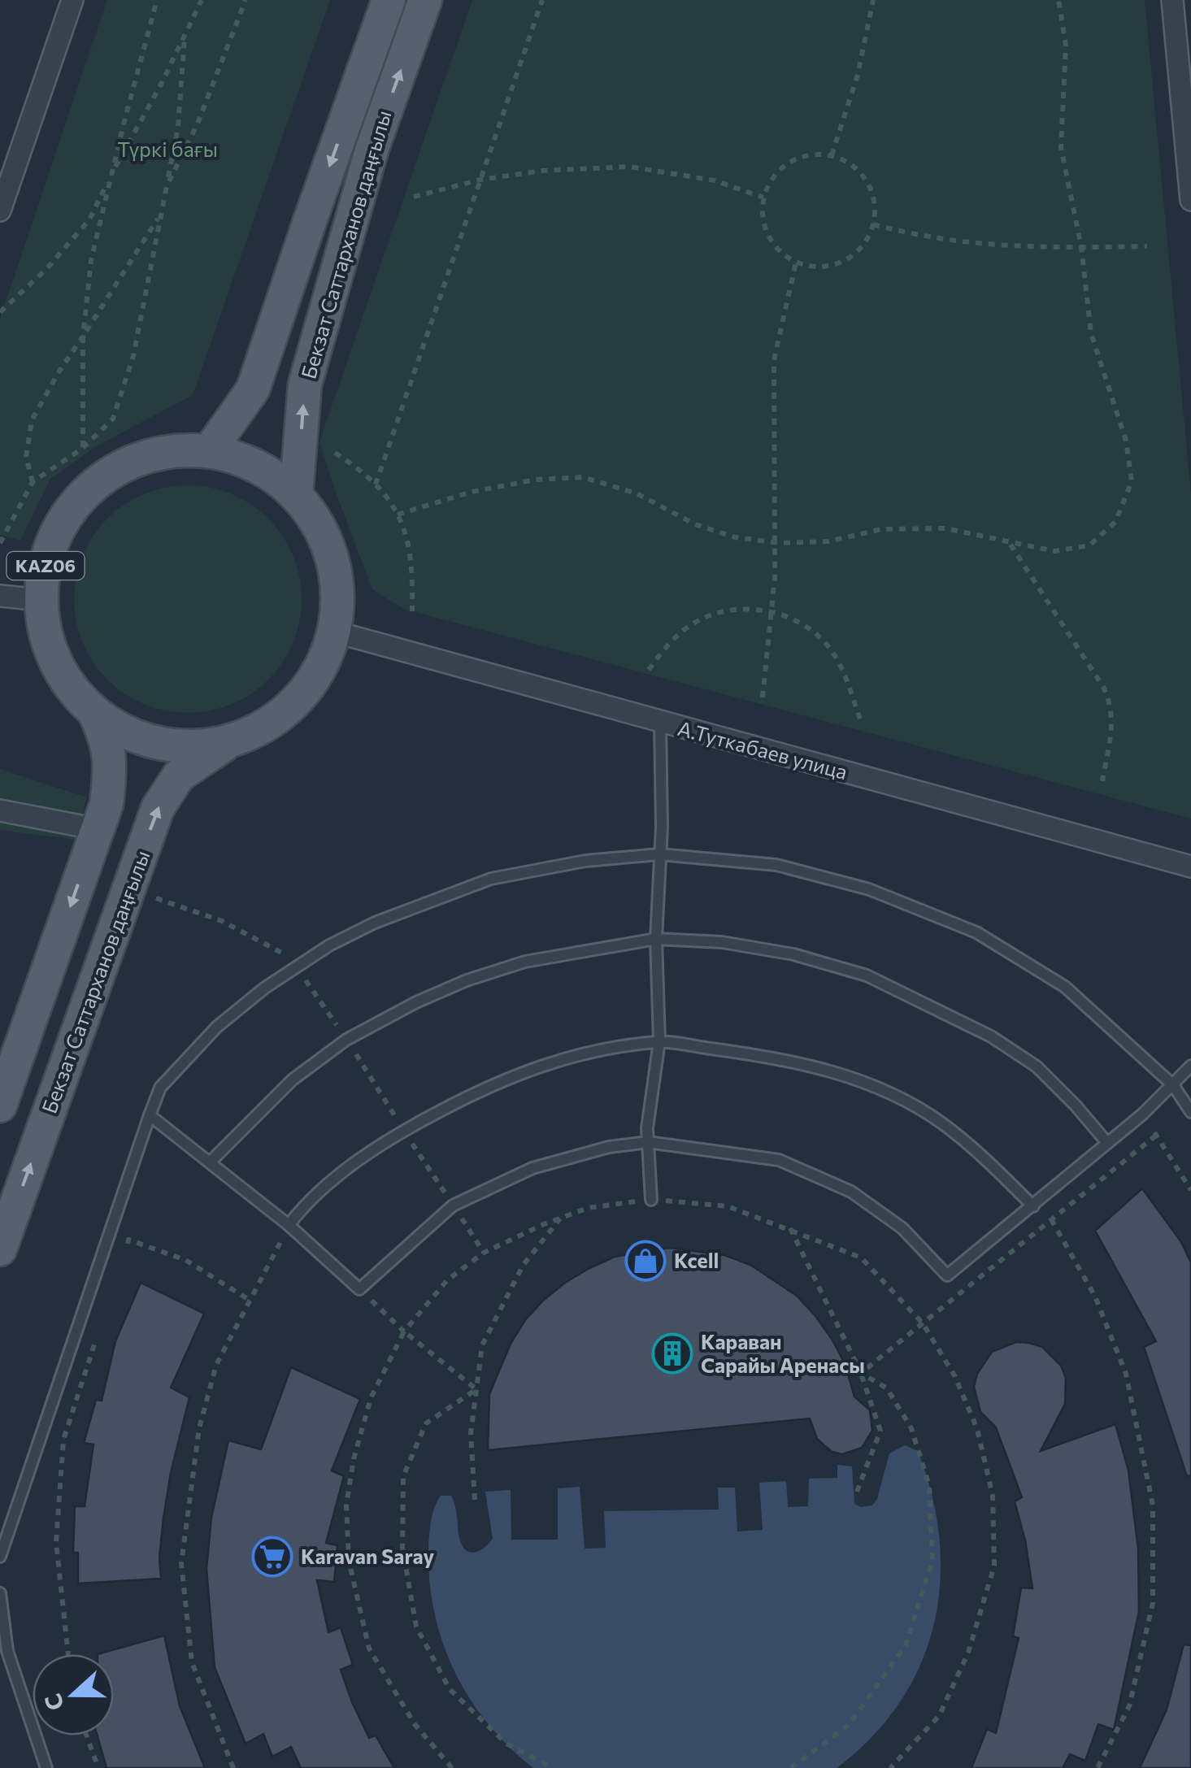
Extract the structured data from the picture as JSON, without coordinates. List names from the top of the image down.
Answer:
{
  "streets": {
    "main road": ["Бекзат Саттарханов даңғылы", "KАZ06"],
    "street": ["А.Туткабаев улица"]
  },
  "crossings": [
    ["Бекзат Саттарханов даңғылы", "KАZ06"],
    ["KАZ06", "А.Туткабаев улица"]
  ],
  "parks": ["Түркі бағы"],
  "places": {
    "shop": ["Kcell"],
    "building": ["Караван Сарайы Аренасы"],
    "supermarket": ["Karavan Saray"]
  },
  "north": "left"
}
